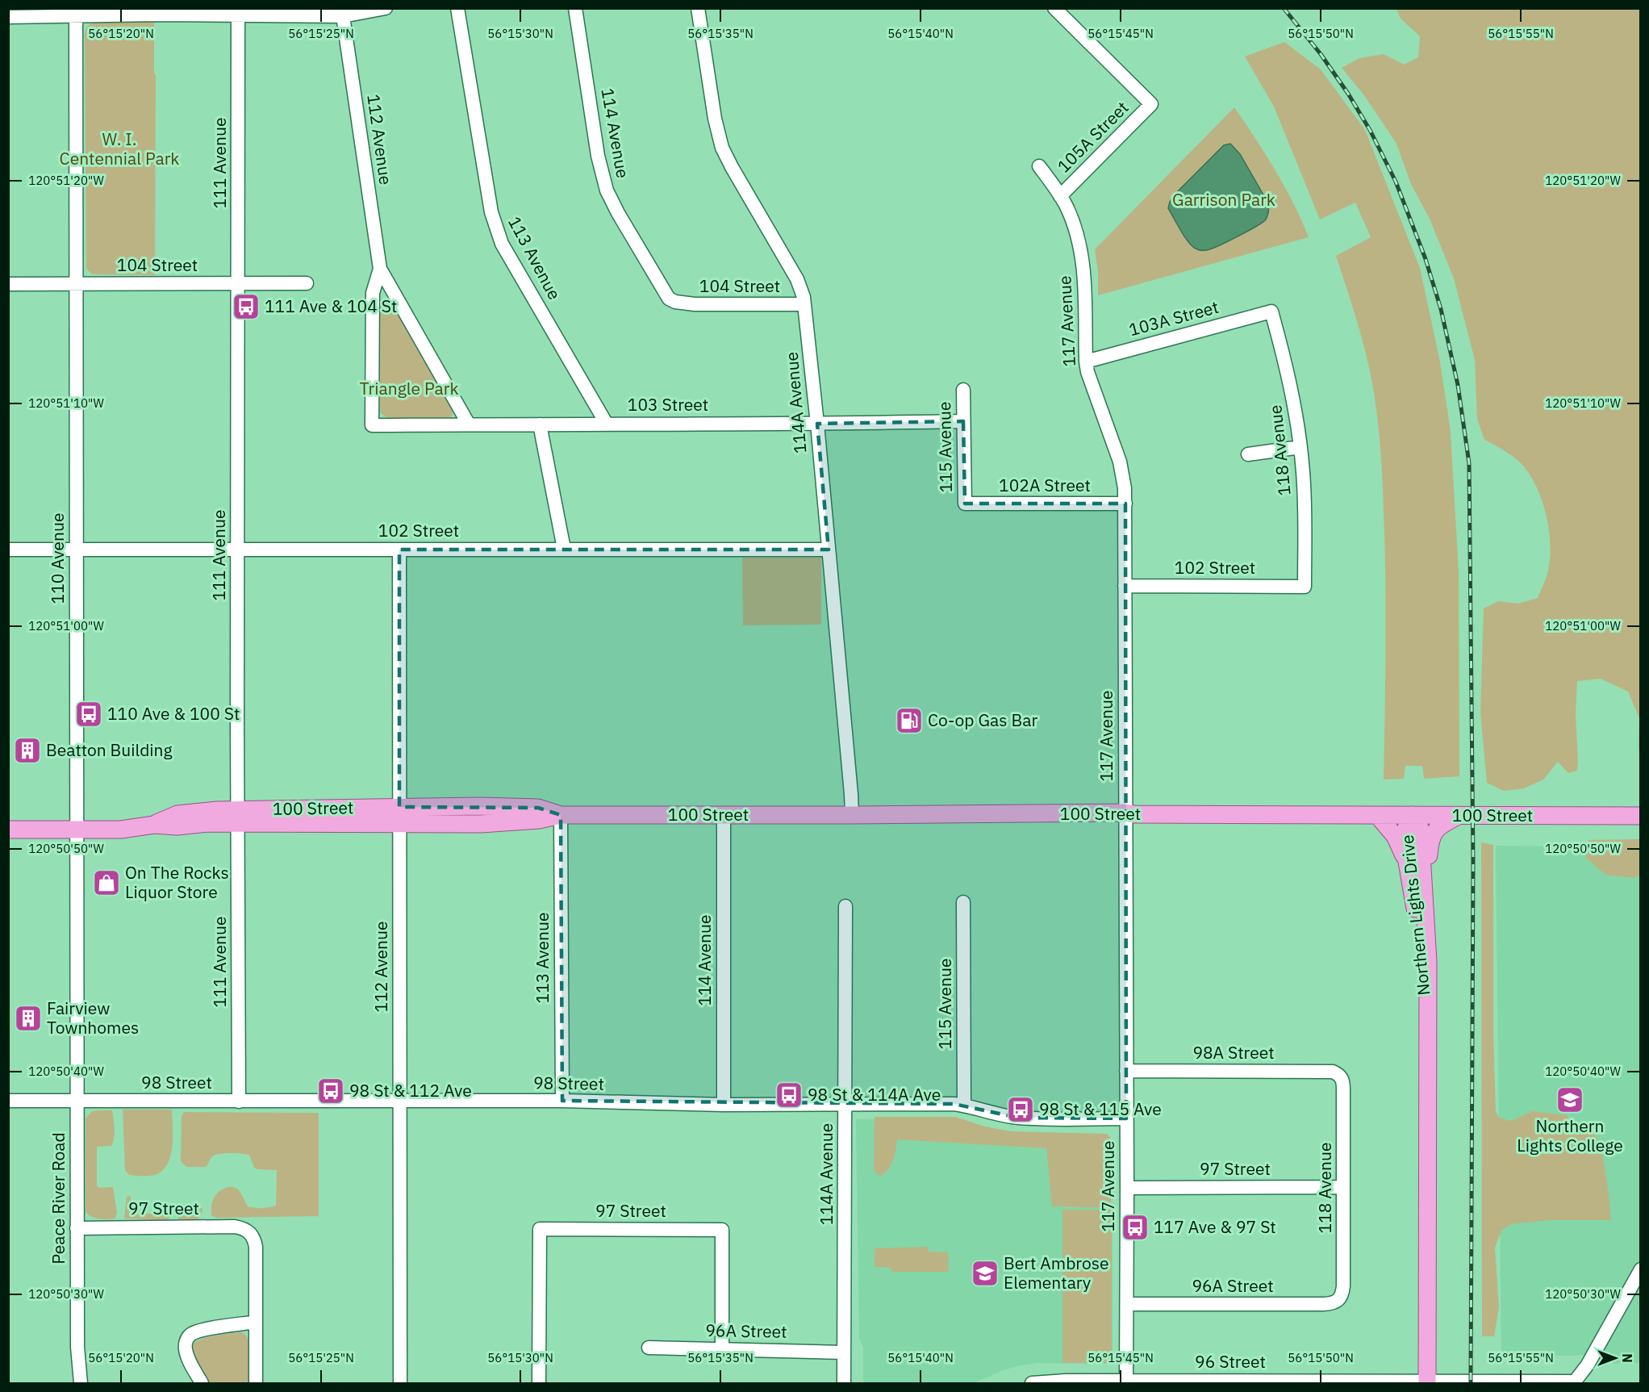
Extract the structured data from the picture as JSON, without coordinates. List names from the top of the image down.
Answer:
{
  "streets": {
    "main road": ["100 Street", "Northern Lights Drive"],
    "street": [
      "114 Avenue",
      "105A Street",
      "112 Avenue",
      "111 Avenue",
      "113 Avenue",
      "104 Street",
      "103A Street",
      "117 Avenue",
      "114A Avenue",
      "103 Street",
      "115 Avenue",
      "118 Avenue",
      "102A Street",
      "102 Street",
      "110 Avenue",
      "98A Street",
      "98 Street",
      "97 Street",
      "Peace River Road",
      "96A Street",
      "96 Street"
    ]
  },
  "crossings": [
    ["114 Avenue", "104 Street"],
    ["114 Avenue", "100 Street"],
    ["114 Avenue", "98 Street"],
    ["105A Street", "117 Avenue"],
    ["112 Avenue", "103 Street"],
    ["112 Avenue", "102 Street"],
    ["112 Avenue", "100 Street"],
    ["112 Avenue", "98 Street"],
    ["111 Avenue", "104 Street"],
    ["111 Avenue", "102 Street"],
    ["111 Avenue", "100 Street"],
    ["111 Avenue", "98 Street"],
    ["113 Avenue", "103 Street"],
    ["113 Avenue", "100 Street"],
    ["113 Avenue", "98 Street"],
    ["104 Street", "114A Avenue"],
    ["104 Street", "110 Avenue"],
    ["103A Street", "117 Avenue"],
    ["103A Street", "118 Avenue"],
    ["117 Avenue", "102A Street"],
    ["117 Avenue", "102 Street"],
    ["117 Avenue", "100 Street"],
    ["117 Avenue", "98A Street"],
    ["117 Avenue", "98 Street"],
    ["117 Avenue", "97 Street"],
    ["117 Avenue", "96A Street"],
    ["117 Avenue", "96 Street"],
    ["114A Avenue", "103 Street"],
    ["114A Avenue", "102 Street"],
    ["114A Avenue", "100 Street"],
    ["114A Avenue", "98 Street"],
    ["114A Avenue", "96A Street"],
    ["103 Street", "115 Avenue"],
    ["115 Avenue", "102A Street"],
    ["115 Avenue", "98 Street"],
    ["118 Avenue", "102 Street"],
    ["118 Avenue", "98A Street"],
    ["118 Avenue", "97 Street"],
    ["118 Avenue", "96A Street"],
    ["102 Street", "110 Avenue"],
    ["110 Avenue", "100 Street"],
    ["110 Avenue", "98 Street"],
    ["110 Avenue", "Peace River Road"],
    ["100 Street", "Northern Lights Drive"],
    ["Northern Lights Drive", "96 Street"],
    ["98 Street", "Peace River Road"],
    ["97 Street", "Peace River Road"],
    ["97 Street", "96A Street"]
  ],
  "parks": ["W. I. Centennial Park", "Garrison Park", "Triangle Park"],
  "places": {
    "bus stop": [
      "111 Ave & 104 St",
      "110 Ave & 100 St",
      "98 St & 112 Ave",
      "98 St & 114A Ave",
      "98 St & 115 Ave",
      "117 Ave & 97 St"
    ],
    "fuel station": ["Co-op Gas Bar"],
    "building": ["Beatton Building", "Fairview Townhomes"],
    "shop": ["On The Rocks Liquor Store"],
    "school or university": ["Northern Lights College", "Bert Ambrose Elementary"]
  },
  "north": "right",
  "coordinates": [
    "56°15'20\"N",
    "56°15'25\"N",
    "56°15'30\"N",
    "56°15'35\"N",
    "56°15'40\"N",
    "56°15'45\"N",
    "56°15'50\"N",
    "56°15'55\"N",
    "120°51'20\"W",
    "120°51'10\"W",
    "120°51'00\"W",
    "120°50'50\"W",
    "120°50'40\"W",
    "120°50'30\"W"
  ]
}
